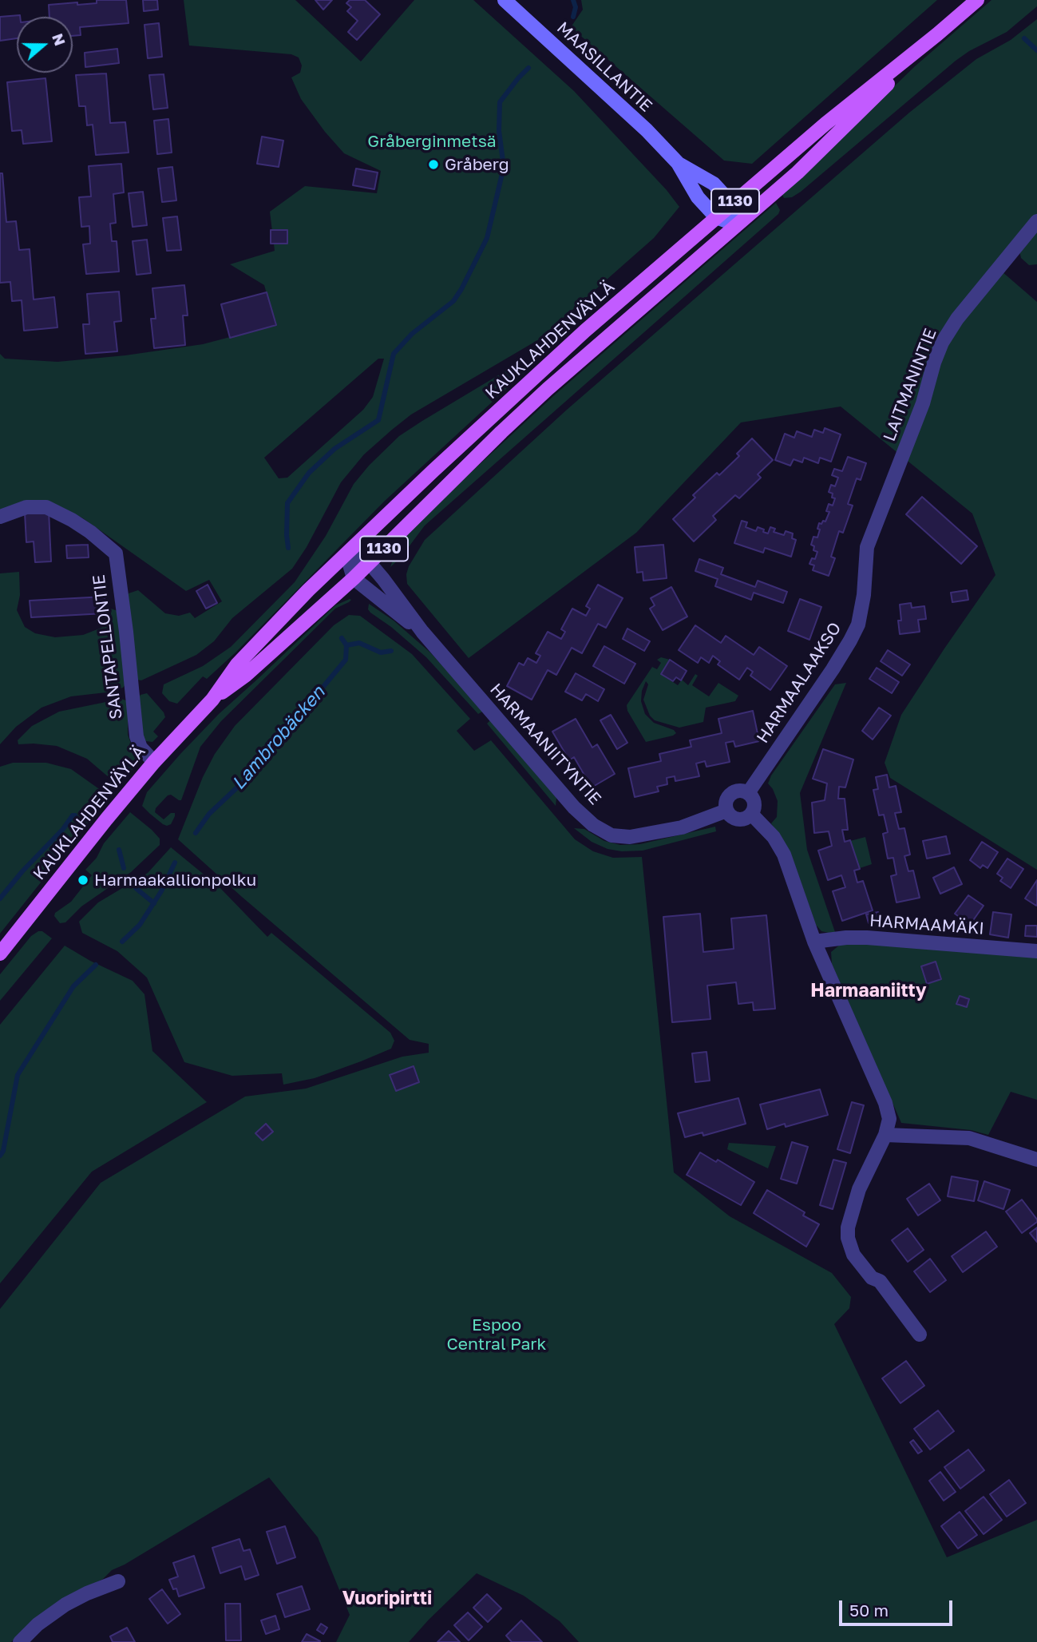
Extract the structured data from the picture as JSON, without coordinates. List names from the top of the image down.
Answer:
{
  "streets": {
    "main road": ["1130", "KAUKLAHDENVÄYLÄ"],
    "street": [
      "MAASILLANTIE",
      "LAITMANINTIE",
      "SANTAPELLONTIE",
      "HARMAALAAKSO",
      "HARMAANIITYNTIE",
      "HARMAAMÄKI"
    ]
  },
  "crossings": [
    ["MAASILLANTIE", "KAUKLAHDENVÄYLÄ"],
    ["KAUKLAHDENVÄYLÄ", "SANTAPELLONTIE"],
    ["KAUKLAHDENVÄYLÄ", "HARMAANIITYNTIE"],
    ["LAITMANINTIE", "HARMAALAAKSO"],
    ["HARMAALAAKSO", "HARMAANIITYNTIE"]
  ],
  "districts": ["Harmaaniitty", "Vuoripirtti"],
  "water": ["Lambrobäcken"],
  "parks": ["Gråberginmetsä", "Espoo Central Park"],
  "places": ["Gråberg", "Harmaakallionpolku"],
  "scale_bar": "50 m",
  "north": "right"
}
